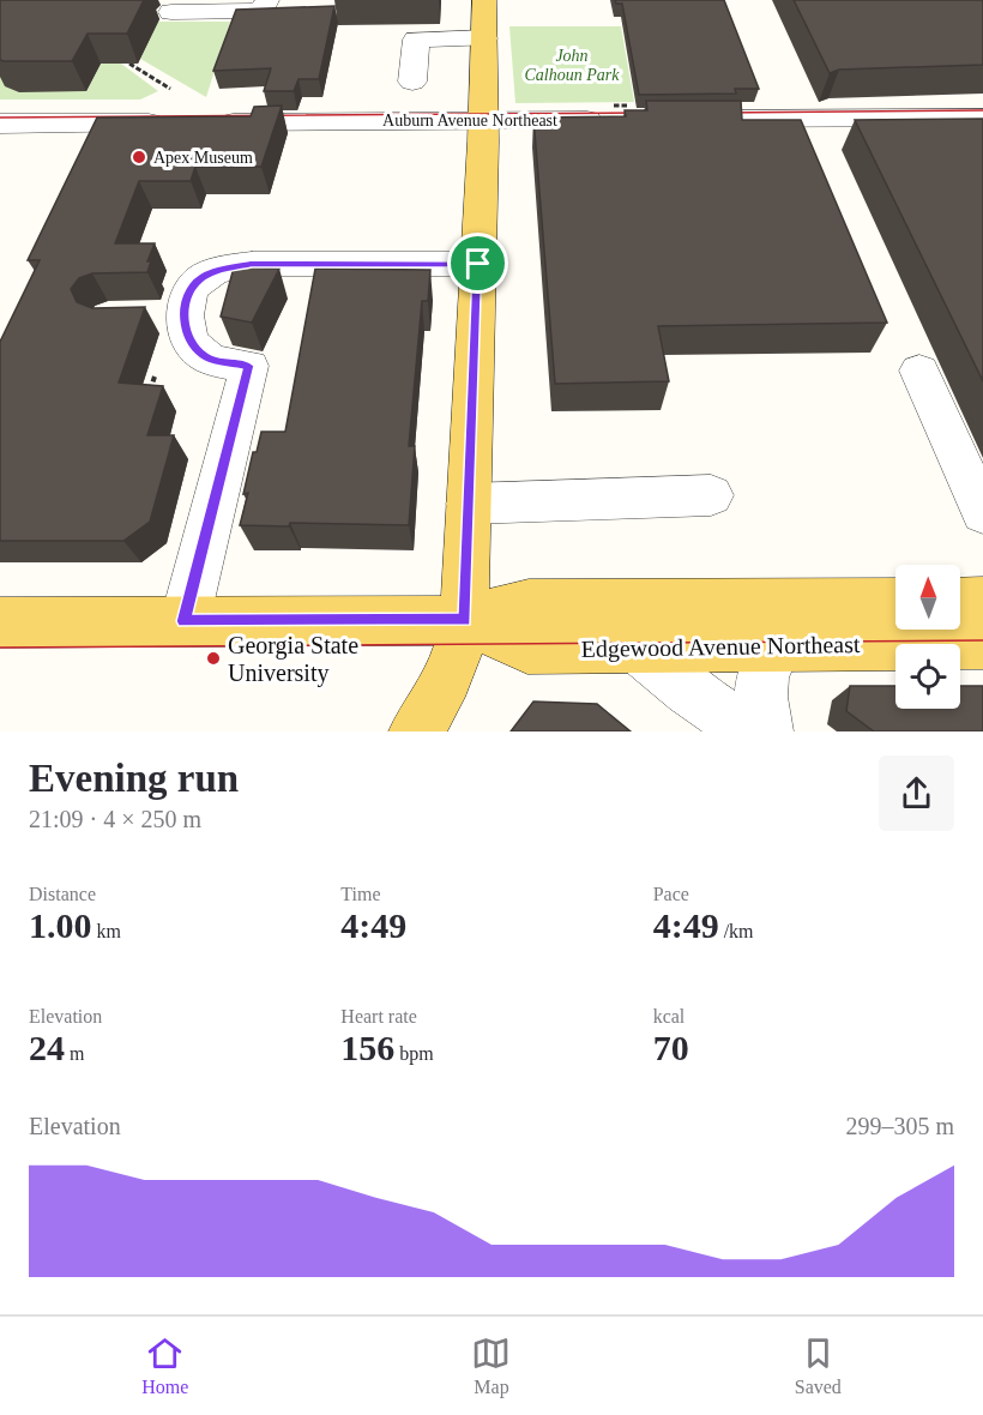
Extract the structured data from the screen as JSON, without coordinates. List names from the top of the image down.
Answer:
{
  "streets": {
    "main road": ["Edgewood Avenue Northeast"],
    "street": ["Auburn Avenue Northeast"]
  },
  "parks": ["John Calhoun Park"],
  "places": ["Apex Museum", "Georgia State University"],
  "north": "top",
  "page": {
    "heading": ["Evening run", "21:09 · 4 × 250 m"],
    "stats": [
      ["Distance", "1.00 km"],
      ["Time", "4:49"],
      ["Pace", "4:49 /km"],
      ["Elevation", "24 m"],
      ["Heart rate", "156 bpm"],
      ["kcal", "70"]
    ],
    "chart": ["Elevation", "299–305 m"],
    "tabs": ["Home", "Map", "Saved"]
  }
}
